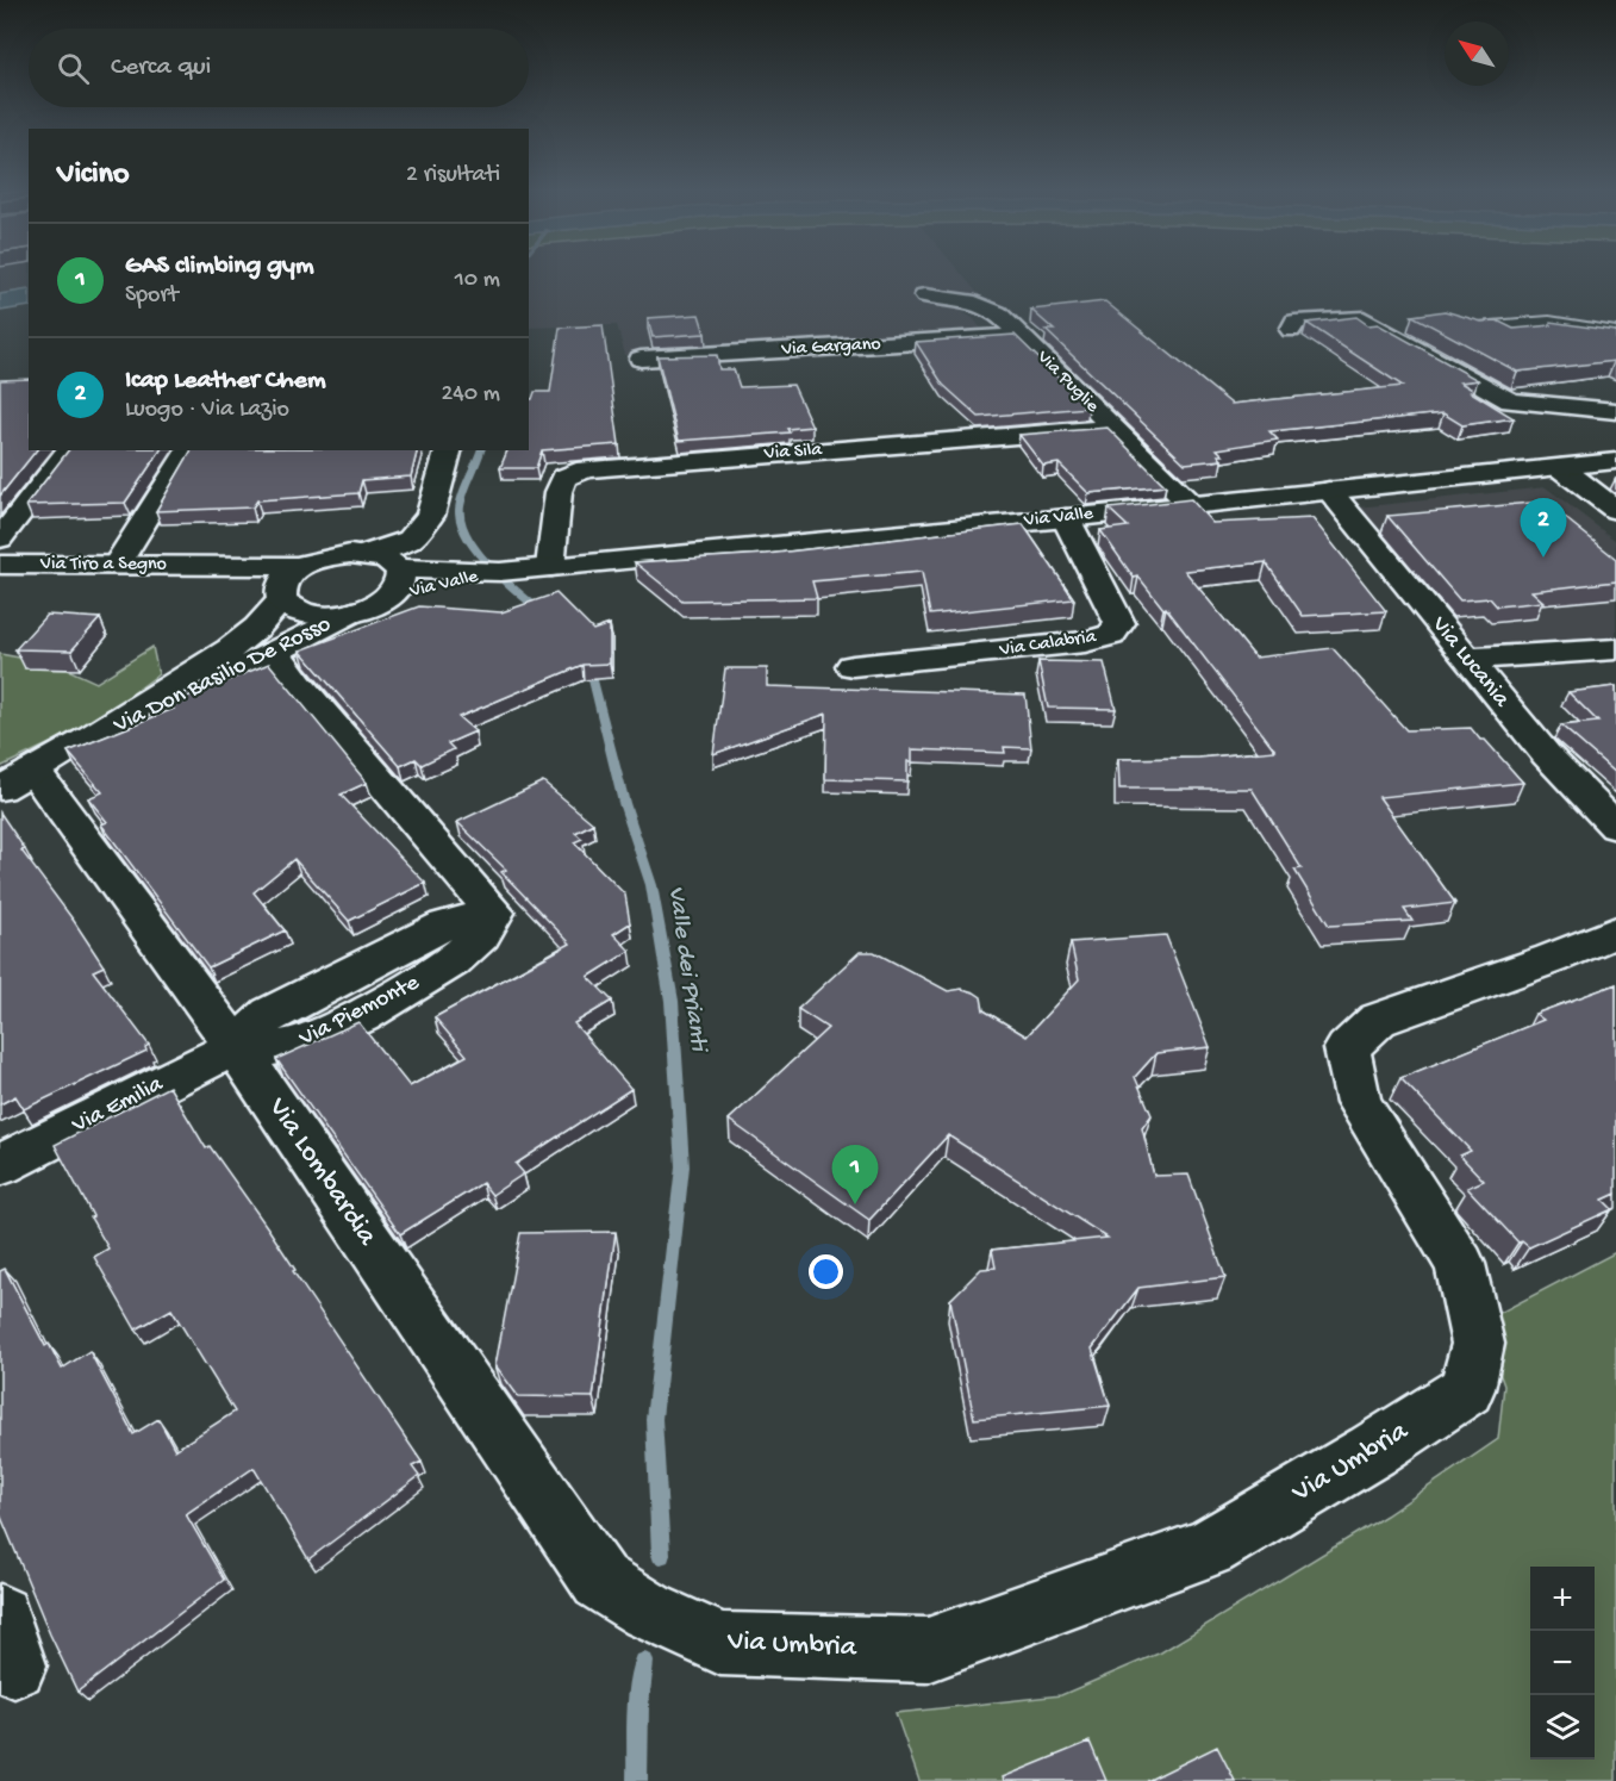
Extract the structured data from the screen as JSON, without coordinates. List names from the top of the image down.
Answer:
{
  "streets": {
    "street": [
      "Via Gargano",
      "Via Puglie",
      "Via Sila",
      "Via Valle",
      "Via Tiro a Segno",
      "Via Calabria",
      "Via Lucania",
      "Via Don Basilio De Rosso",
      "Via Piemonte",
      "Via Emilia",
      "Via Lombardia",
      "Via Umbria"
    ]
  },
  "crossings": [
    ["Via Gargano", "Via Puglie"],
    ["Via Puglie", "Via Sila"],
    ["Via Puglie", "Via Valle"],
    ["Via Sila", "Via Valle"],
    ["Via Valle", "Via Tiro a Segno"],
    ["Via Valle", "Via Calabria"],
    ["Via Valle", "Via Lucania"],
    ["Via Valle", "Via Don Basilio De Rosso"],
    ["Via Tiro a Segno", "Via Don Basilio De Rosso"],
    ["Via Don Basilio De Rosso", "Via Piemonte"],
    ["Via Don Basilio De Rosso", "Via Lombardia"],
    ["Via Piemonte", "Via Emilia"],
    ["Via Piemonte", "Via Lombardia"],
    ["Via Emilia", "Via Lombardia"],
    ["Via Lombardia", "Via Umbria"]
  ],
  "water": ["Valle dei Prianti"],
  "north": "top left",
  "page": {
    "search": "Cerca qui",
    "heading": ["Vicino", "2 risultati"],
    "list": [
      {
        "mark": "1",
        "name": "GAS climbing gym",
        "note": "Sport",
        "value": "10 m"
      },
      {
        "mark": "2",
        "name": "Icap Leather Chem",
        "note": "Luogo · Via Lazio",
        "value": "240 m"
      }
    ],
    "pins": ["2", "1"],
    "map_buttons": ["+", "−"]
  }
}
